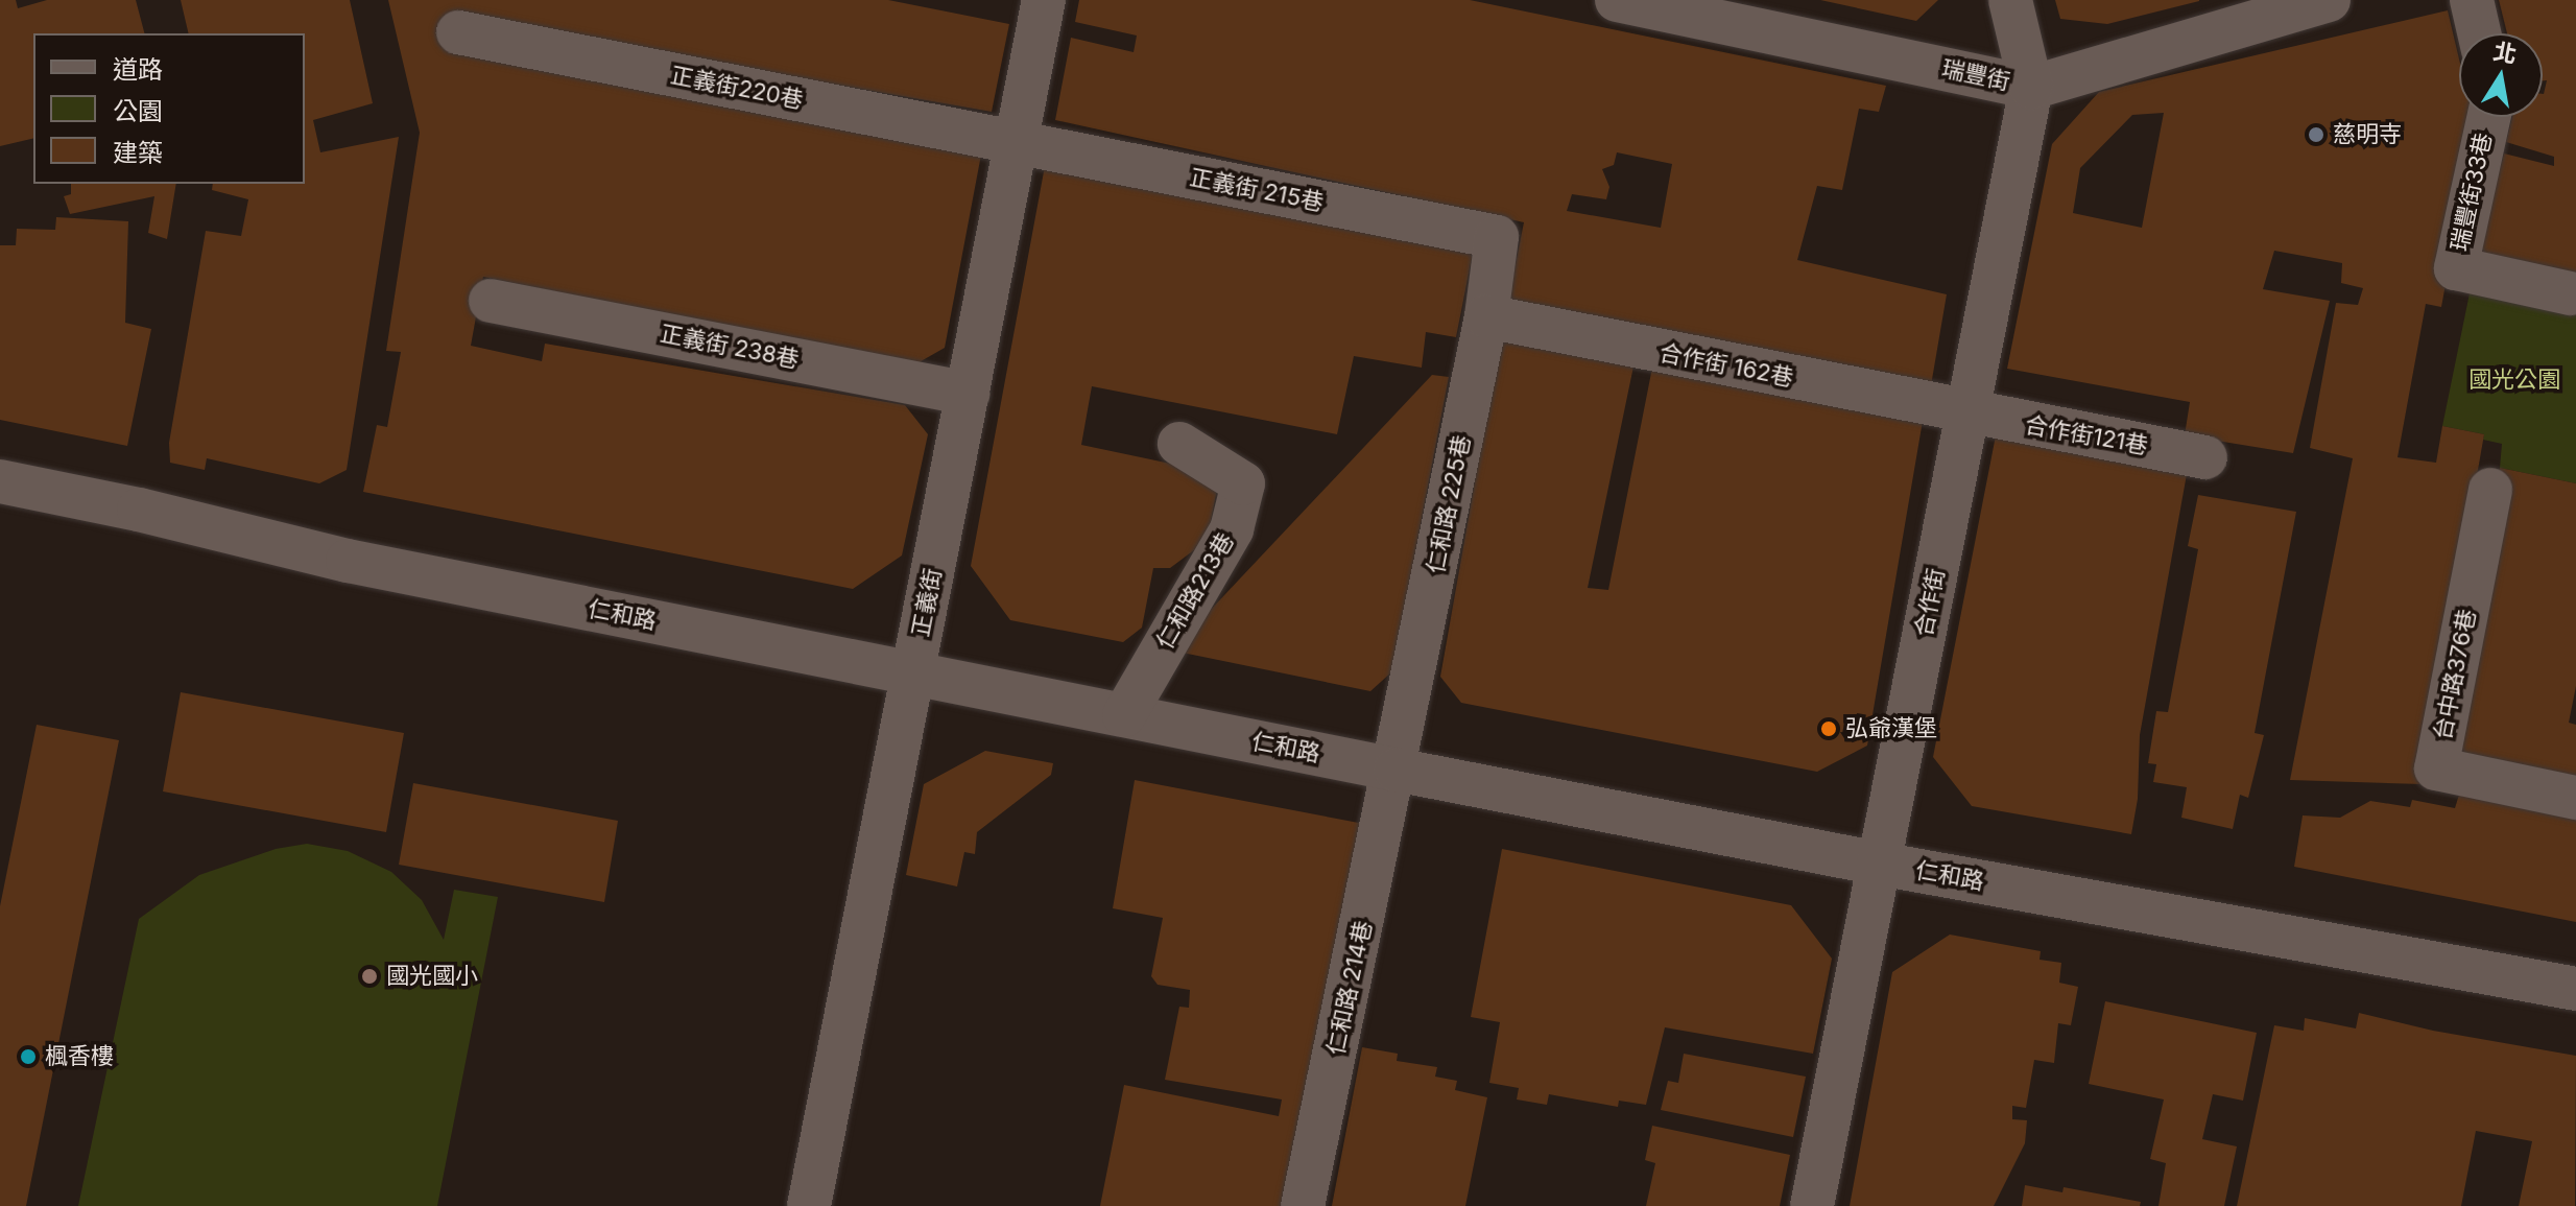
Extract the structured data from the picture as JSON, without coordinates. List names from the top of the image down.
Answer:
{
  "streets": {
    "street": [
      "瑞豐街",
      "正義街220巷",
      "正義街 215巷",
      "瑞豐街33巷",
      "正義街 238巷",
      "合作街 162巷",
      "合作街121巷",
      "仁和路 225巷",
      "仁和路213巷",
      "正義街",
      "合作街",
      "仁和路",
      "台中路376巷",
      "仁和路 214巷"
    ]
  },
  "crossings": [
    ["瑞豐街", "合作街"],
    ["正義街220巷", "正義街 215巷"],
    ["正義街220巷", "正義街"],
    ["正義街 215巷", "仁和路 225巷"],
    ["正義街 215巷", "正義街"],
    ["正義街 238巷", "正義街"],
    ["合作街 162巷", "合作街121巷"],
    ["合作街 162巷", "仁和路 225巷"],
    ["合作街 162巷", "合作街"],
    ["合作街121巷", "合作街"],
    ["仁和路 225巷", "仁和路"],
    ["仁和路 225巷", "仁和路 214巷"],
    ["仁和路213巷", "仁和路"],
    ["正義街", "仁和路"],
    ["合作街", "仁和路"],
    ["仁和路", "仁和路 214巷"]
  ],
  "parks": ["國光公園"],
  "places": [
    "慈明寺",
    "弘爺漢堡",
    "國光國小",
    "楓香樓"
  ],
  "legend": ["道路", "公園", "建築"],
  "north": "top"
}
